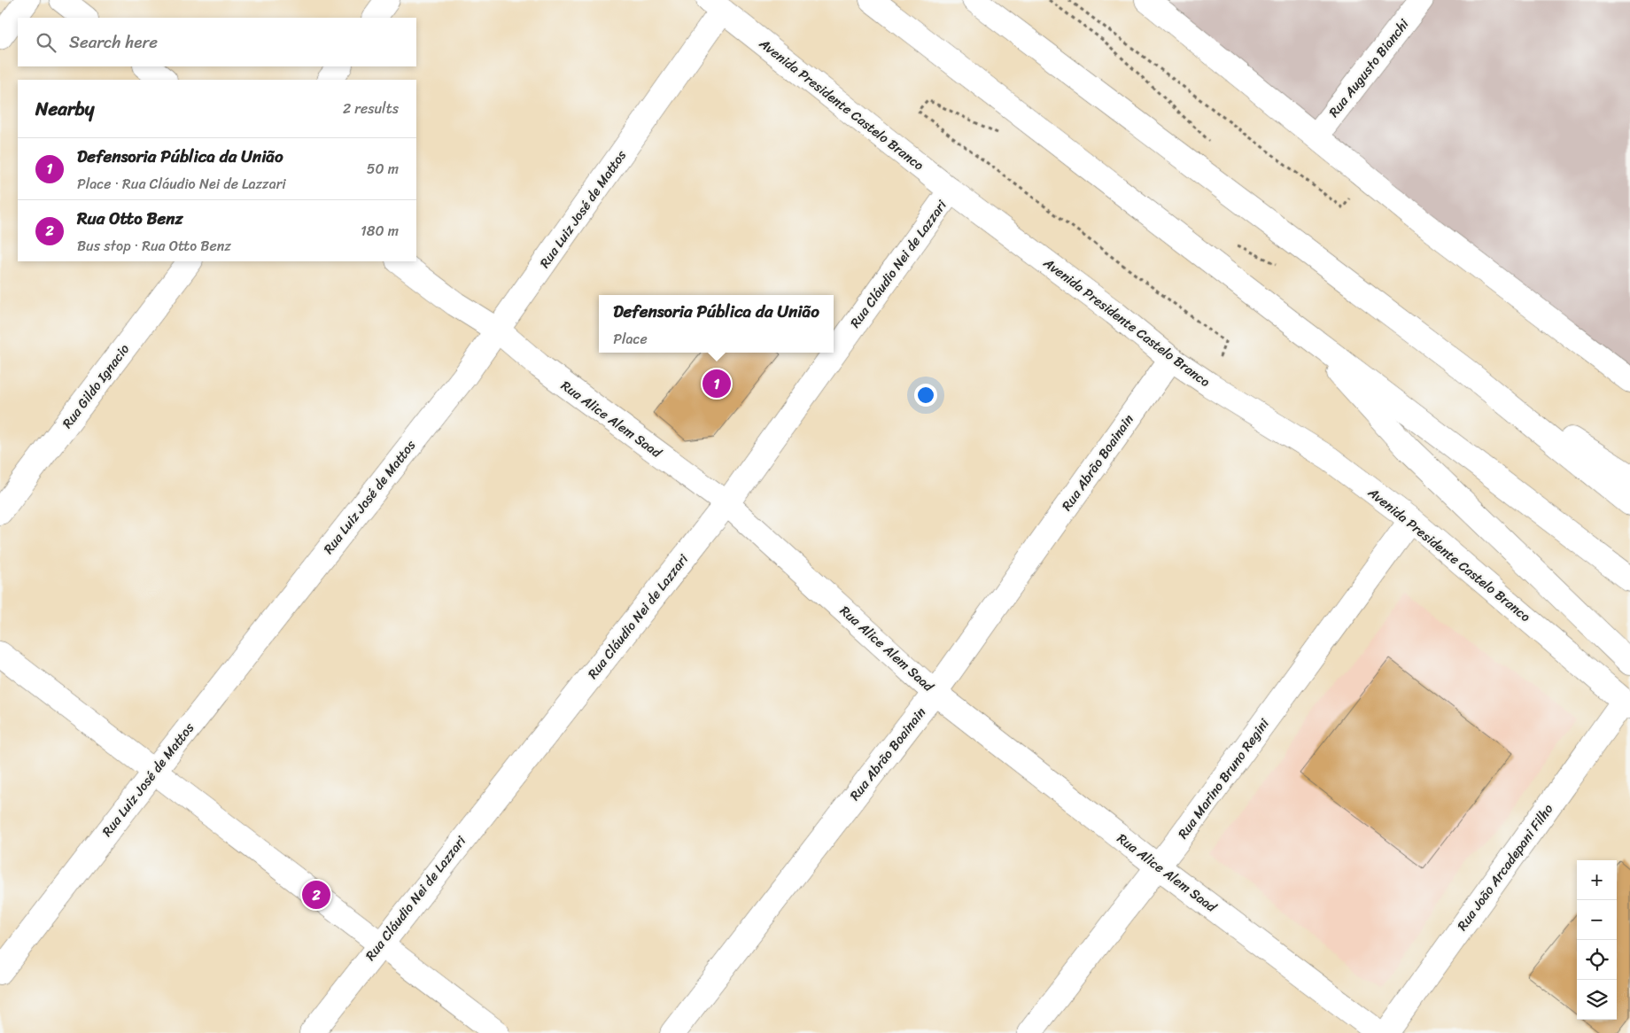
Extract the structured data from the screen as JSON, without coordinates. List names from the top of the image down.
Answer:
{
  "streets": {
    "street": [
      "Rua Augusto Bianchi",
      "Avenida Presidente Castelo Branco",
      "Rua Luiz José de Mattos",
      "Rua Cláudio Nei de Lazzari",
      "Rua Gildo Ignacio",
      "Rua Alice Alem Saad",
      "Rua Abrão Boainain",
      "Rua Marino Bruno Regini",
      "Rua João Arcadepani Filho"
    ]
  },
  "crossings": [
    ["Avenida Presidente Castelo Branco", "Rua Luiz José de Mattos"],
    ["Avenida Presidente Castelo Branco", "Rua Cláudio Nei de Lazzari"],
    ["Avenida Presidente Castelo Branco", "Rua Abrão Boainain"],
    ["Avenida Presidente Castelo Branco", "Rua Marino Bruno Regini"],
    ["Avenida Presidente Castelo Branco", "Rua João Arcadepani Filho"],
    ["Rua Luiz José de Mattos", "Rua Alice Alem Saad"],
    ["Rua Cláudio Nei de Lazzari", "Rua Alice Alem Saad"],
    ["Rua Alice Alem Saad", "Rua Abrão Boainain"],
    ["Rua Alice Alem Saad", "Rua Marino Bruno Regini"]
  ],
  "page": {
    "search": "Search here",
    "heading": ["Nearby", "2 results"],
    "list": [
      {
        "mark": "1",
        "name": "Defensoria Pública da União",
        "note": "Place · Rua Cláudio Nei de Lazzari",
        "value": "50 m"
      },
      {
        "mark": "2",
        "name": "Rua Otto Benz",
        "note": "Bus stop · Rua Otto Benz",
        "value": "180 m"
      }
    ],
    "popup": ["Defensoria Pública da União", "Place"],
    "pins": ["1", "2"],
    "map_buttons": ["+", "−"]
  }
}
